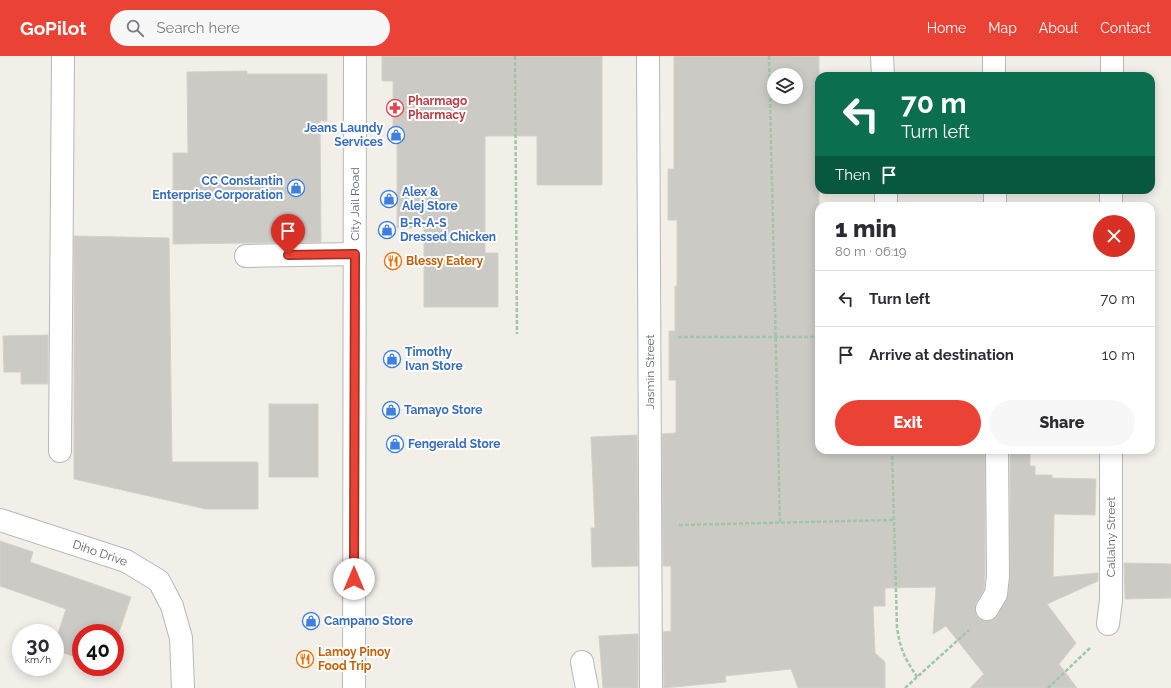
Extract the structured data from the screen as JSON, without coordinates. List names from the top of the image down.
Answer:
{
  "streets": {
    "street": [
      "City Jail Road",
      "Jasmin Street",
      "Callalny Street",
      "Diho Drive"
    ]
  },
  "places": {
    "pharmacy": ["Pharmago Pharmacy"],
    "shop": [
      "Jeans Laundy Services",
      "CC Constantin Enterprise Corporation",
      "Alex & Alej Store",
      "B-R-A-S Dressed Chicken",
      "Timothy Ivan Store",
      "Tamayo Store",
      "Fengerald Store",
      "Campano Store"
    ],
    "restaurant": ["Blessy Eatery", "Lamoy Pinoy Food Trip"]
  },
  "page": {
    "header": "GoPilot",
    "search": "Search here",
    "nav": [
      "Home",
      "Map",
      "About",
      "Contact"
    ],
    "turn": ["70 m", "Turn left"],
    "then": "Then",
    "heading": ["1 min", "80 m · 06:19"],
    "list": [
      {
        "name": "Turn left",
        "value": "70 m"
      },
      {
        "name": "Arrive at destination",
        "value": "10 m"
      }
    ],
    "buttons": ["Exit", "Share"],
    "speed": "30 km/h",
    "limit": "40"
  }
}
